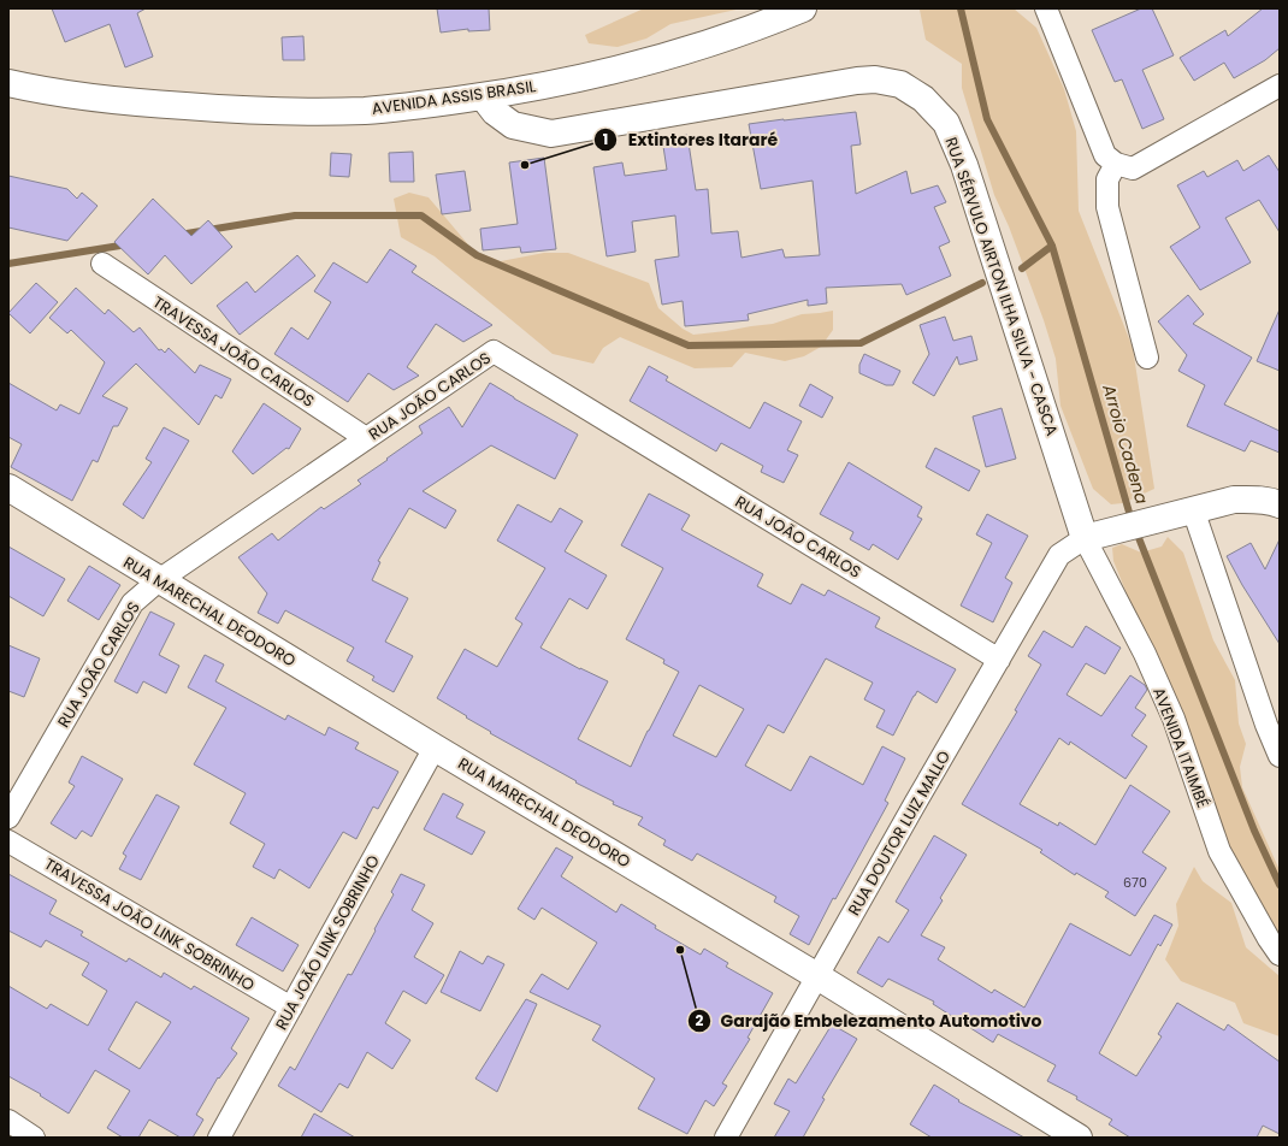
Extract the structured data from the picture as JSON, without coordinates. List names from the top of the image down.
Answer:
{
  "streets": {
    "street": [
      "AVENIDA ASSIS BRASIL",
      "RUA SÉRVULO AIRTON ILHA SILVA - CASCA",
      "TRAVESSA JOÃO CARLOS",
      "RUA JOÃO CARLOS",
      "RUA MARECHAL DEODORO",
      "AVENIDA ITAIMBÉ",
      "RUA DOUTOR LUIZ MALLO",
      "TRAVESSA JOÃO LINK SOBRINHO",
      "RUA JOÃO LINK SOBRINHO"
    ]
  },
  "crossings": [
    ["AVENIDA ASSIS BRASIL", "RUA SÉRVULO AIRTON ILHA SILVA - CASCA"],
    ["RUA SÉRVULO AIRTON ILHA SILVA - CASCA", "AVENIDA ITAIMBÉ"],
    ["RUA SÉRVULO AIRTON ILHA SILVA - CASCA", "RUA DOUTOR LUIZ MALLO"],
    ["TRAVESSA JOÃO CARLOS", "RUA JOÃO CARLOS"],
    ["RUA JOÃO CARLOS", "RUA MARECHAL DEODORO"],
    ["RUA JOÃO CARLOS", "RUA DOUTOR LUIZ MALLO"],
    ["RUA MARECHAL DEODORO", "RUA DOUTOR LUIZ MALLO"],
    ["RUA MARECHAL DEODORO", "RUA JOÃO LINK SOBRINHO"],
    ["AVENIDA ITAIMBÉ", "RUA DOUTOR LUIZ MALLO"],
    ["TRAVESSA JOÃO LINK SOBRINHO", "RUA JOÃO LINK SOBRINHO"]
  ],
  "water": ["Arroio Cadena"],
  "places": ["Extintores Itararé", "Garajão Embelezamento Automotivo"],
  "house_numbers": ["670"]
}
